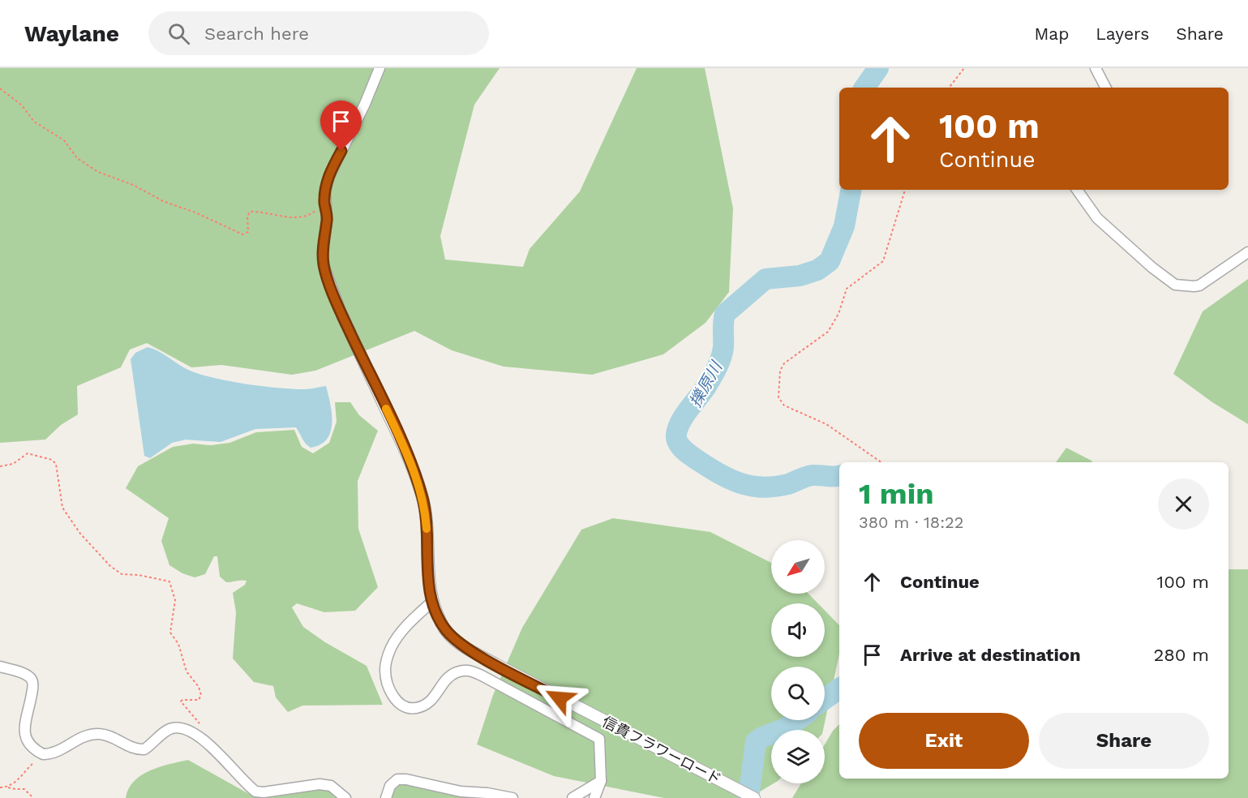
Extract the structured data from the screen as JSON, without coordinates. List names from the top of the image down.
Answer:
{
  "streets": {
    "street": ["信貴フラワーロード"]
  },
  "water": ["擽原川"],
  "north": "bottom left",
  "page": {
    "header": "Waylane",
    "search": "Search here",
    "nav": ["Map", "Layers", "Share"],
    "turn": ["100 m", "Continue"],
    "heading": ["1 min", "380 m · 18:22"],
    "list": [
      {
        "name": "Continue",
        "value": "100 m"
      },
      {
        "name": "Arrive at destination",
        "value": "280 m"
      }
    ],
    "buttons": ["Exit", "Share"]
  }
}
